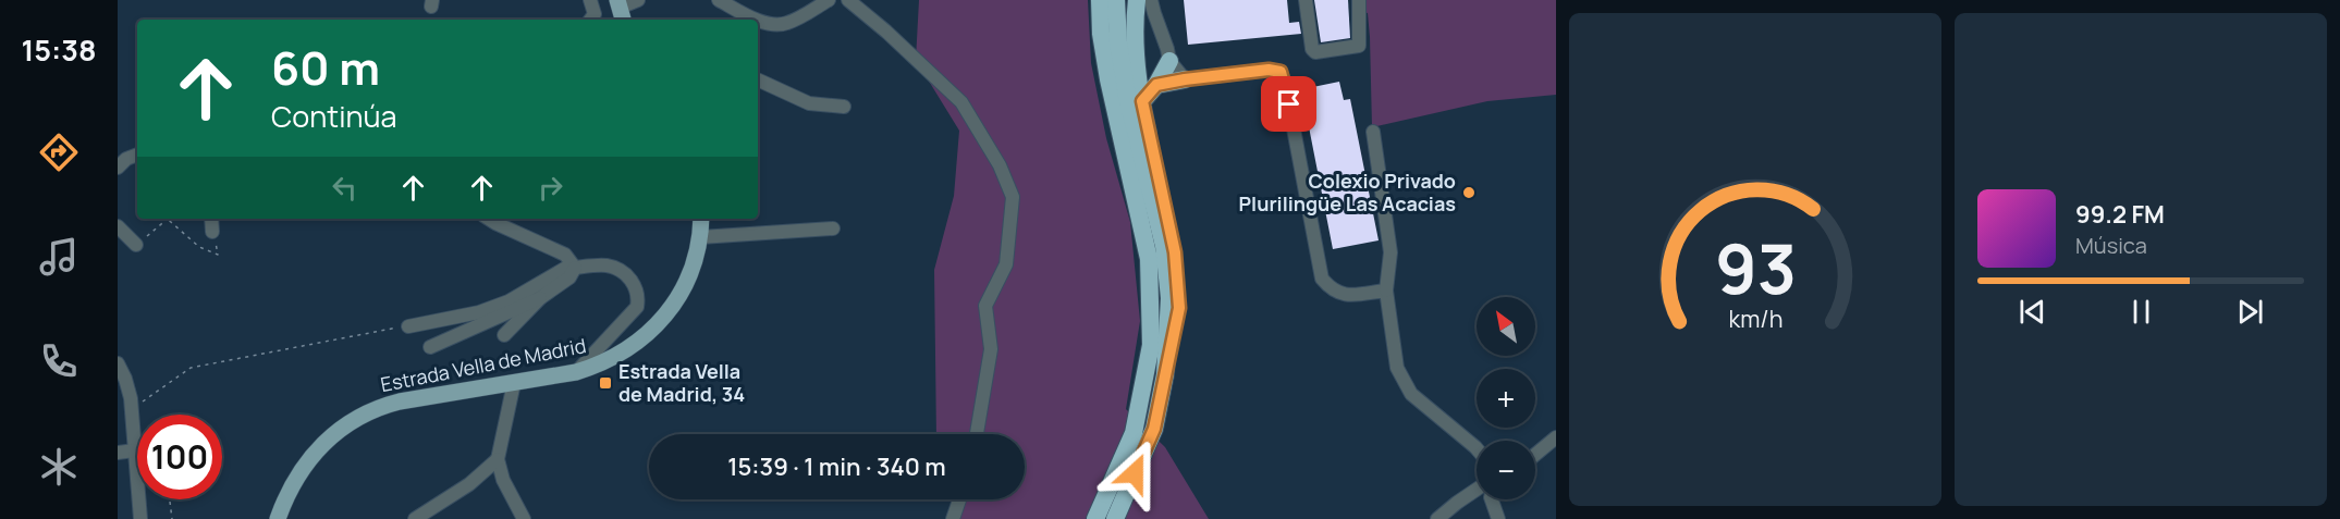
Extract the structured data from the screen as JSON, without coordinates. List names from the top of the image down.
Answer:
{
  "streets": {
    "main road": ["Estrada Vella de Madrid"]
  },
  "places": {
    "other": ["Colexio Privado Plurilingüe Las Acacias"],
    "transit": ["Estrada Vella de Madrid, 34"]
  },
  "north": "top left",
  "page": {
    "tabs": "15:38",
    "turn": ["60 m", "Continúa"],
    "song": ["99.2 FM", "Música"],
    "map_buttons": ["+", "−"],
    "limit": "100",
    "trip": "15:39 · 1 min · 340 m",
    "gauge": ["93", "km/h"]
  }
}
